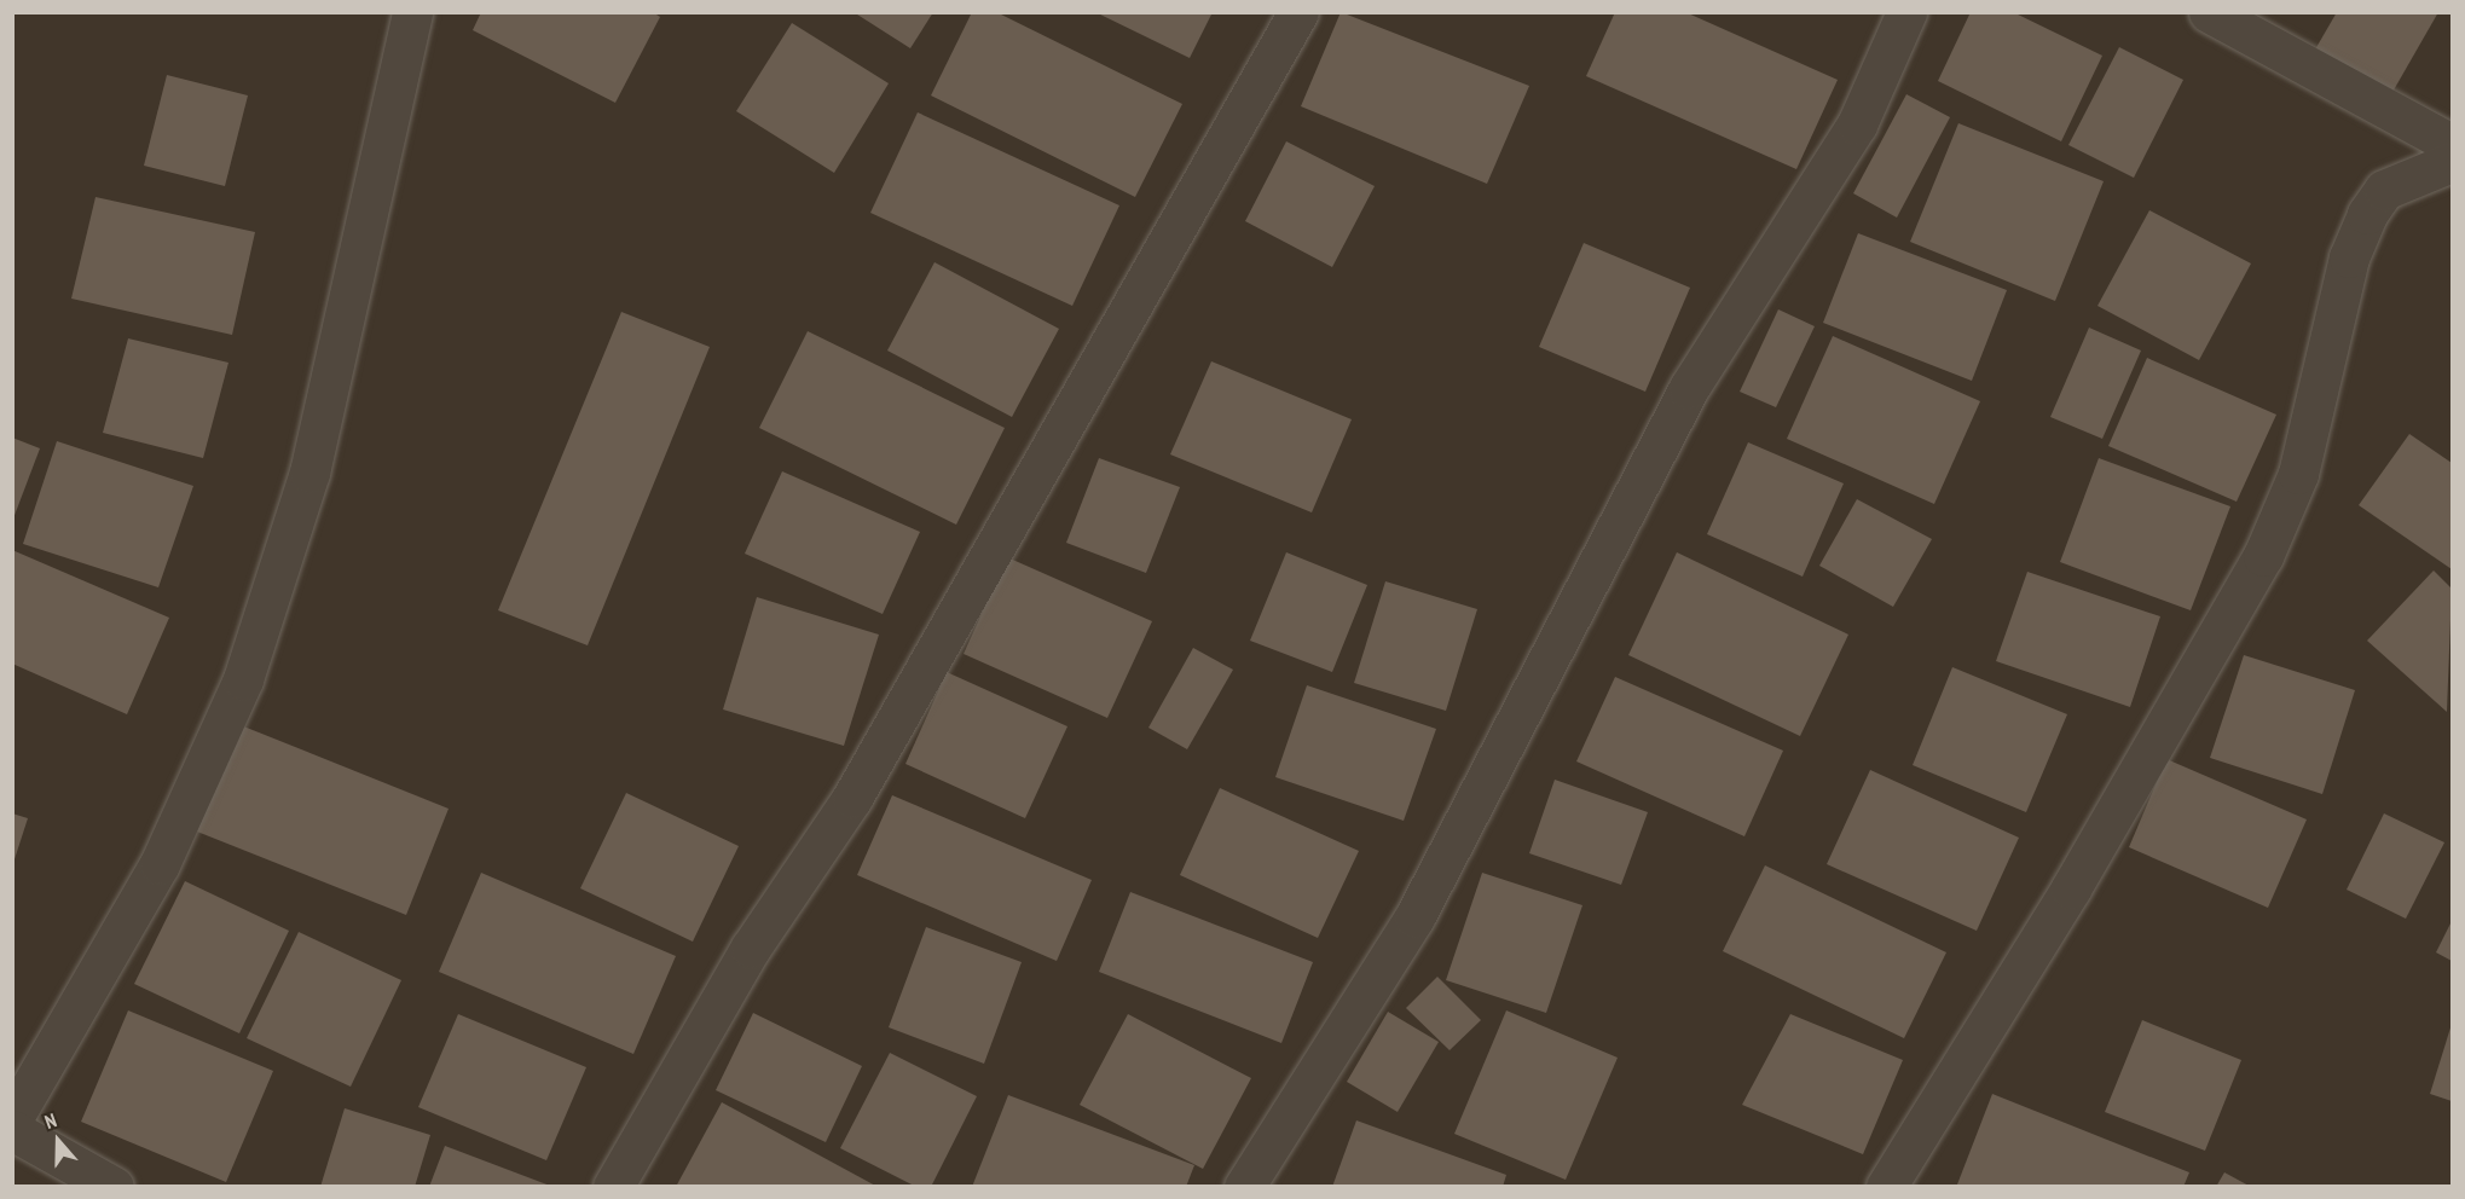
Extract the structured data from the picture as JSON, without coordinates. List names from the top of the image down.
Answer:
{
  "north": "top"
}
